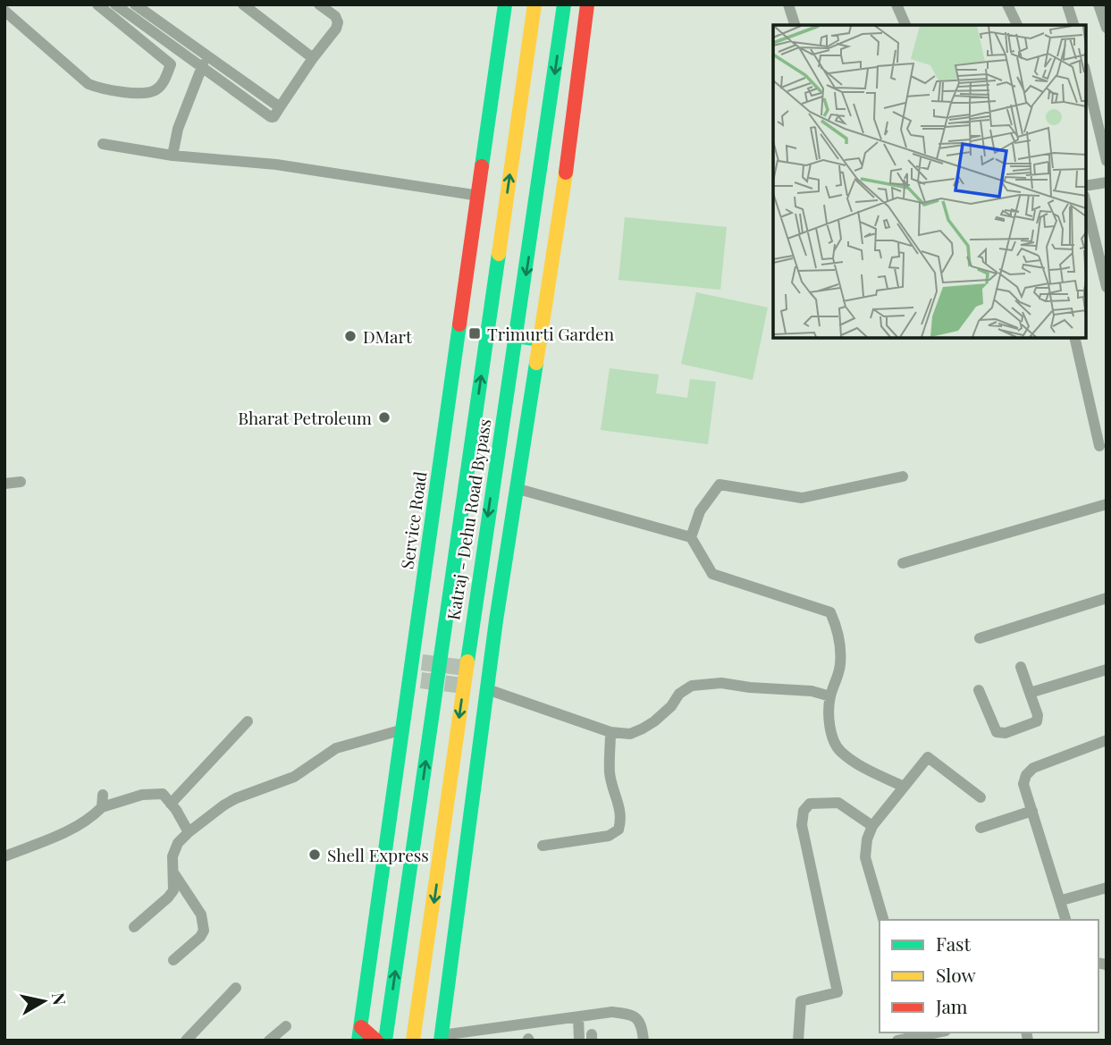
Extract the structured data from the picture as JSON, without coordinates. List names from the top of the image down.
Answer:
{
  "streets": {
    "main road": ["Katraj - Dehu Road Bypass", "Service Road"]
  },
  "places": {
    "transit": ["Trimurti Garden"],
    "other": ["DMart", "Bharat Petroleum", "Shell Express"]
  },
  "legend": ["Fast", "Slow", "Jam"],
  "north": "right"
}
